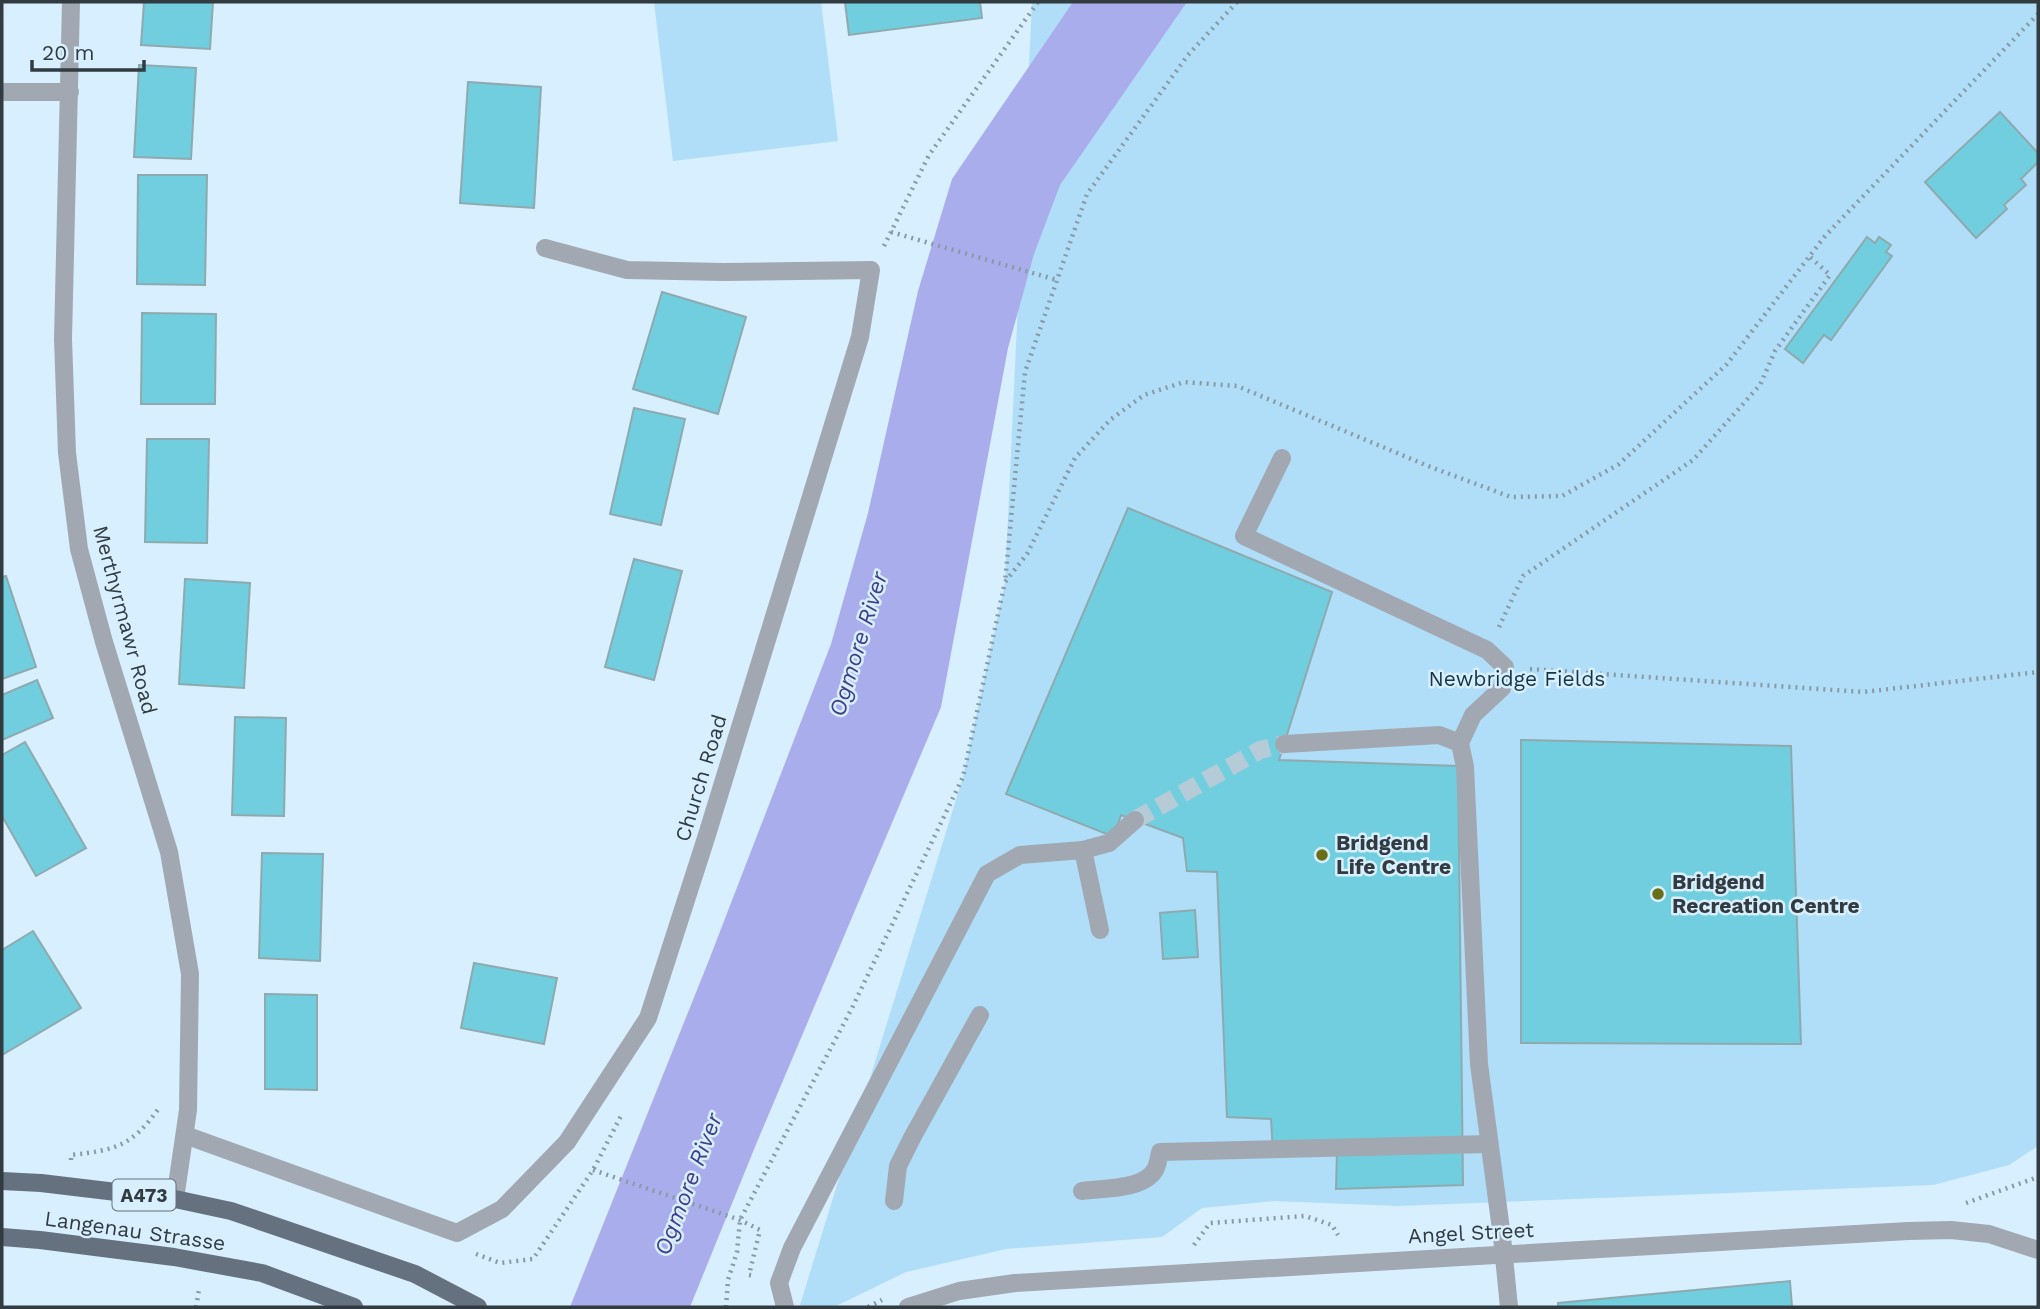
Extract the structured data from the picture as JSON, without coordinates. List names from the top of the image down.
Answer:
{
  "streets": {
    "main road": ["A473", "Langenau Strasse"],
    "street": ["Merthyrmawr Road", "Church Road", "Angel Street"]
  },
  "crossings": [
    ["Merthyrmawr Road", "A473"]
  ],
  "water": ["Ogmore River"],
  "parks": ["Newbridge Fields"],
  "places": ["Bridgend Life Centre", "Bridgend Recreation Centre"],
  "scale_bar": "20 m"
}
